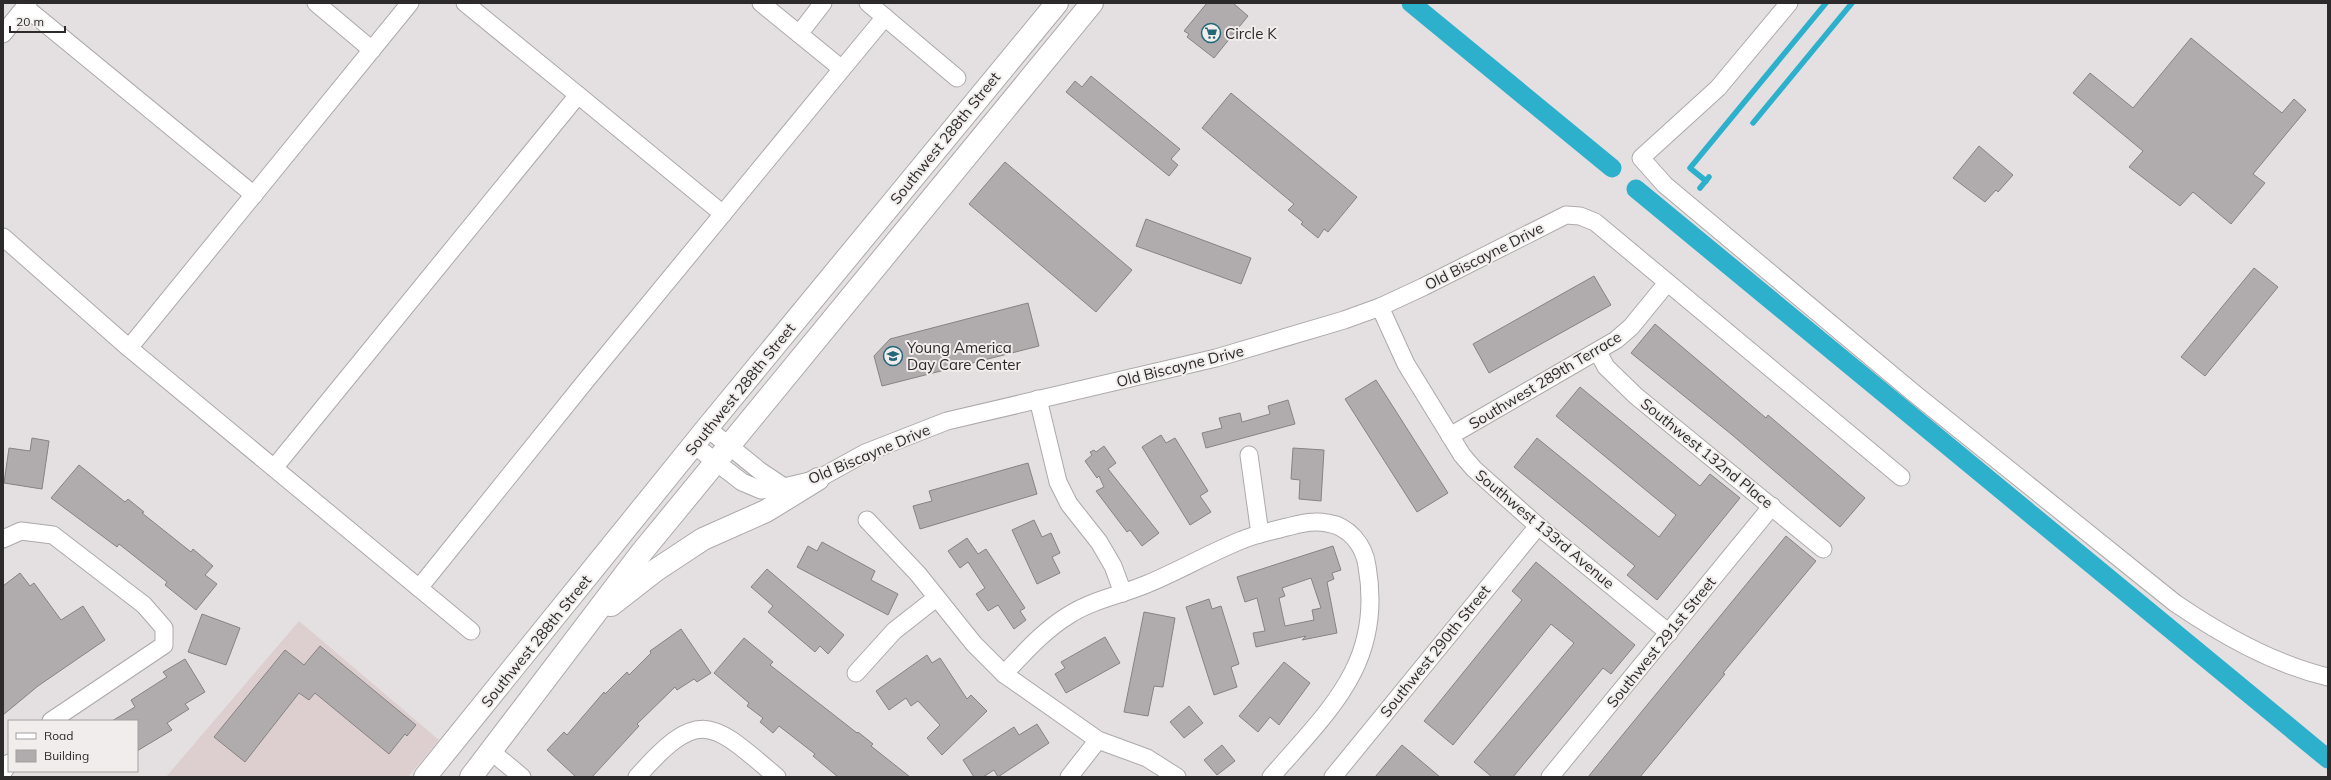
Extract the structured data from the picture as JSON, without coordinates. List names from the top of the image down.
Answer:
{
  "streets": {
    "main road": ["Southwest 288th Street"],
    "street": [
      "Old Biscayne Drive",
      "Southwest 289th Terrace",
      "Southwest 132nd Place",
      "Southwest 133rd Avenue",
      "Southwest 291st Street",
      "Southwest 290th Street"
    ]
  },
  "crossings": [
    ["Southwest 288th Street", "Old Biscayne Drive"],
    ["Old Biscayne Drive", "Southwest 289th Terrace"],
    ["Old Biscayne Drive", "Southwest 133rd Avenue"],
    ["Southwest 289th Terrace", "Southwest 132nd Place"],
    ["Southwest 289th Terrace", "Southwest 133rd Avenue"],
    ["Southwest 132nd Place", "Southwest 291st Street"],
    ["Southwest 133rd Avenue", "Southwest 291st Street"],
    ["Southwest 133rd Avenue", "Southwest 290th Street"]
  ],
  "places": {
    "supermarket": ["Circle K"],
    "school or university": ["Young America Day Care Center"]
  },
  "legend": ["Road", "Building"],
  "scale_bar": "20 m"
}
